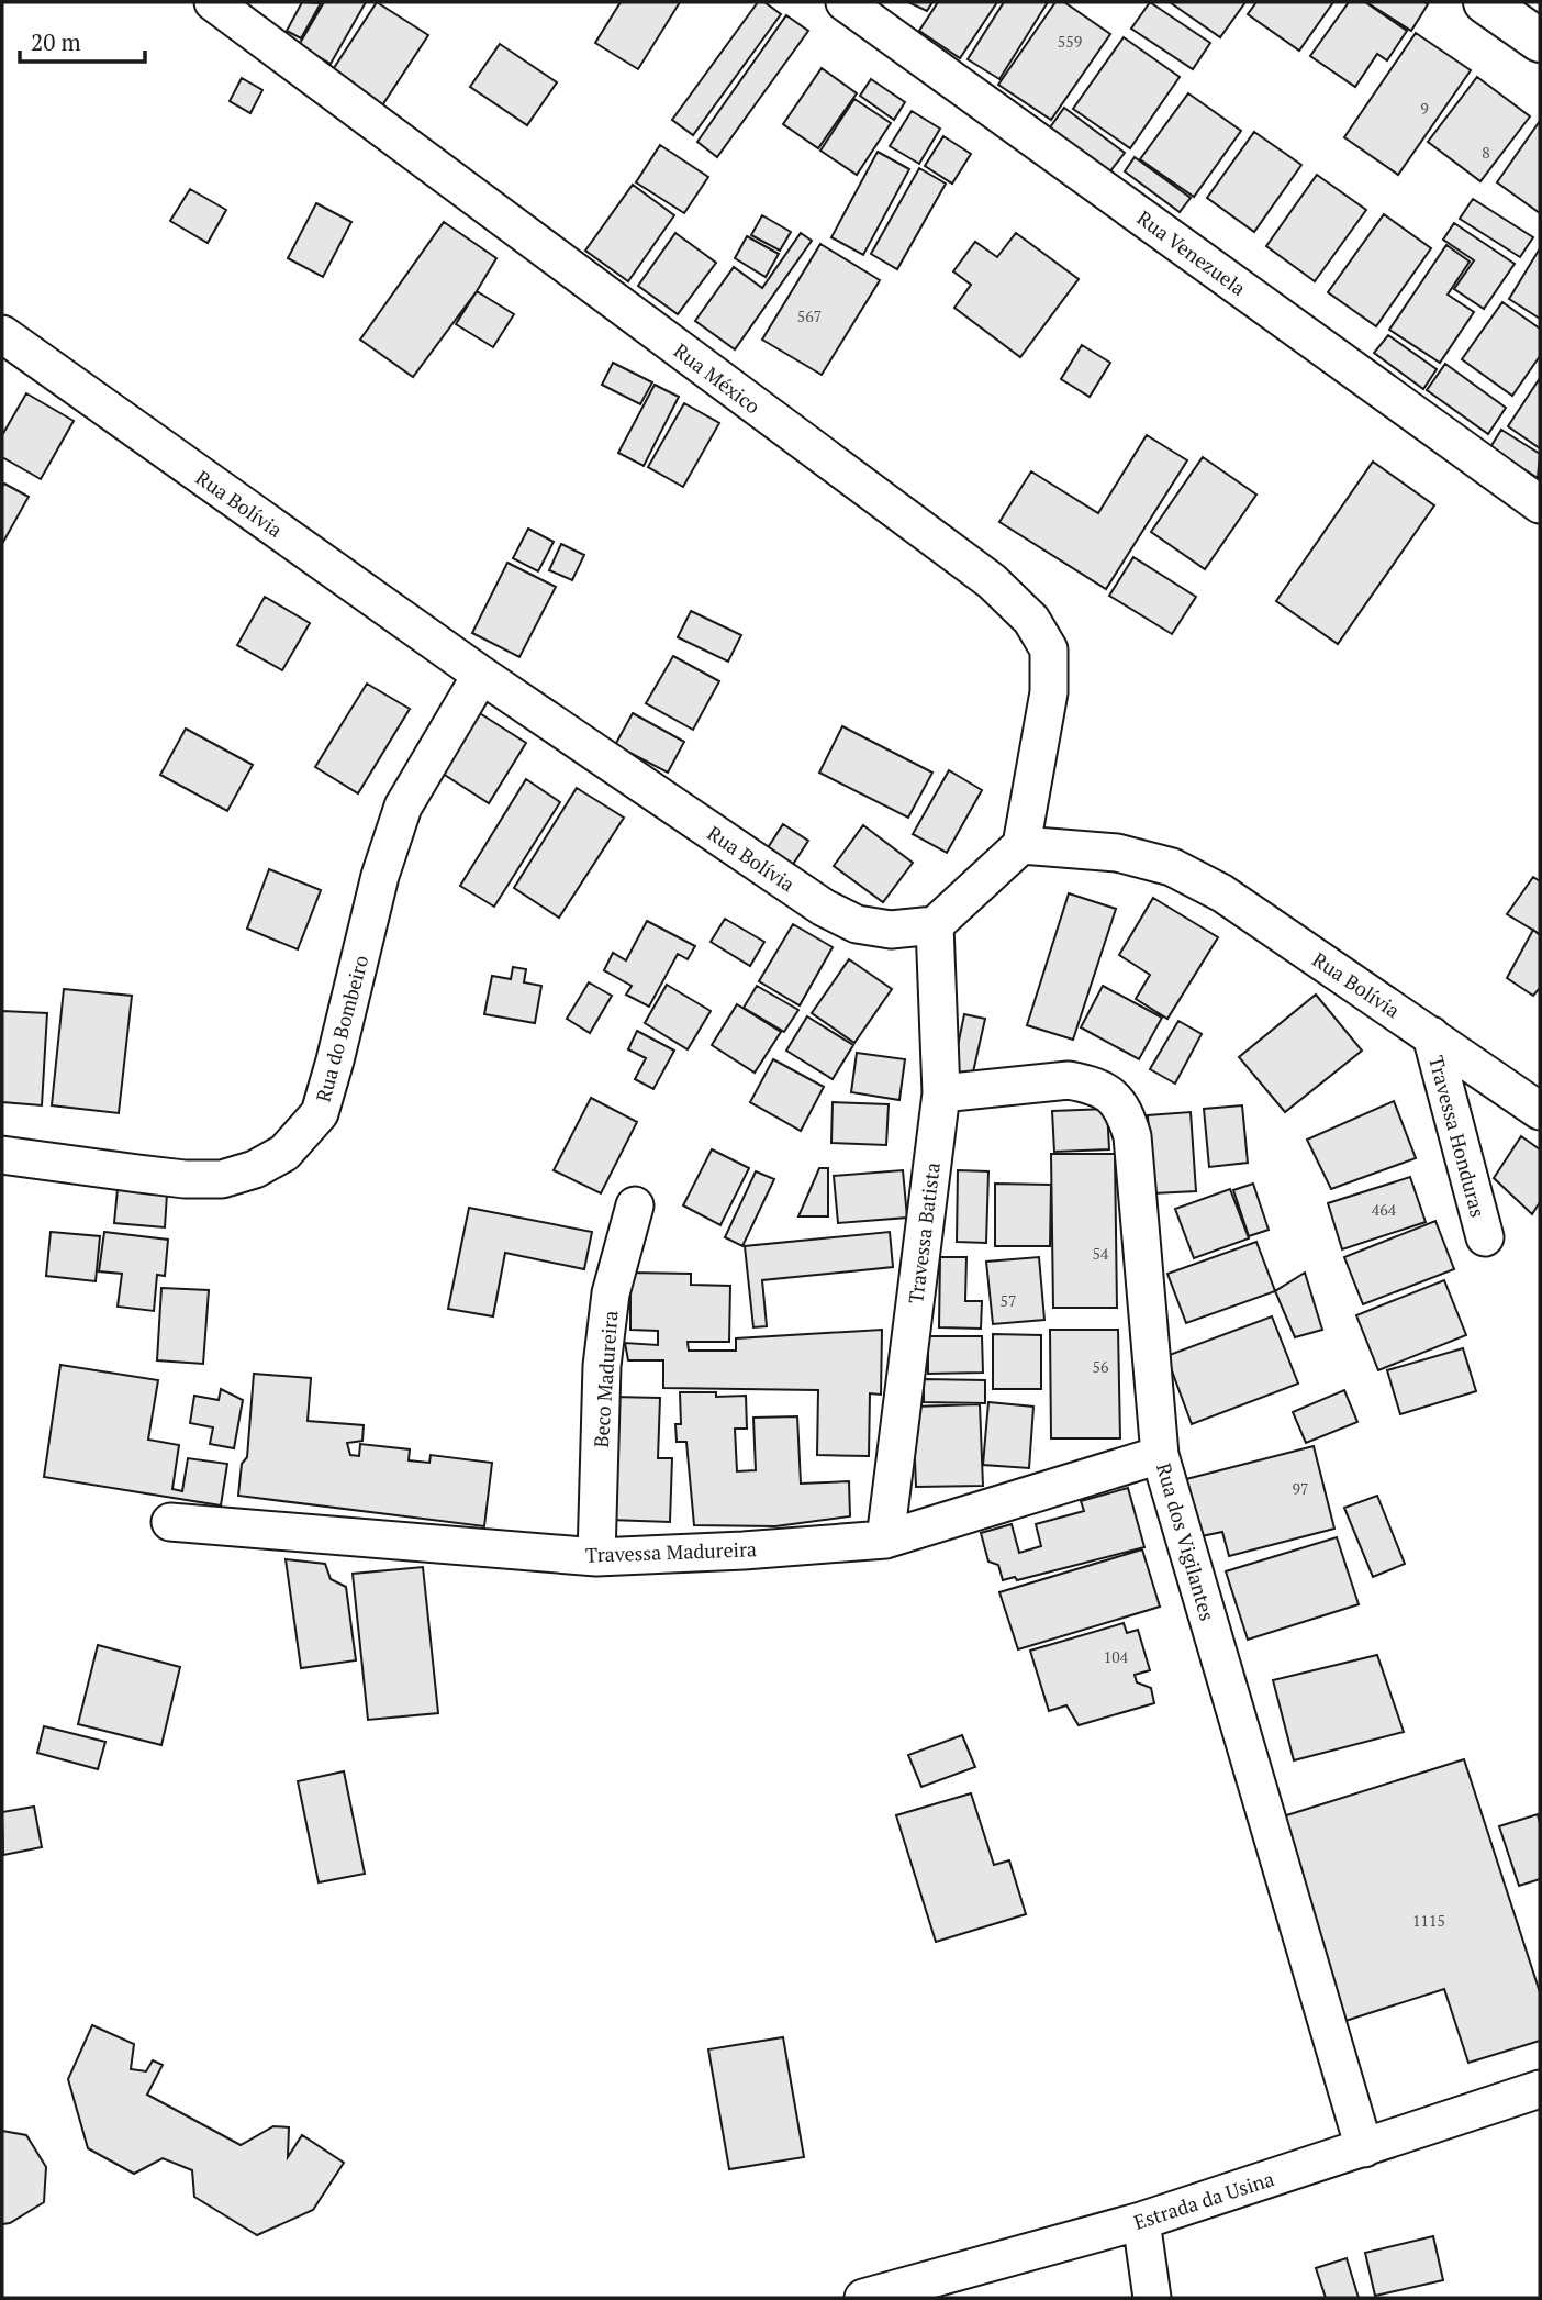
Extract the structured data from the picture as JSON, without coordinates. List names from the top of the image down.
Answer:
{
  "streets": {
    "street": [
      "Rua Venezuela",
      "Rua México",
      "Rua Bolívia",
      "Rua do Bombeiro",
      "Travessa Honduras",
      "Travessa Batista",
      "Beco Madureira",
      "Rua dos Vigilantes",
      "Travessa Madureira",
      "Estrada da Usina"
    ]
  },
  "crossings": [
    ["Rua México", "Rua Bolívia"],
    ["Rua Bolívia", "Rua do Bombeiro"],
    ["Rua Bolívia", "Travessa Honduras"],
    ["Rua Bolívia", "Travessa Batista"],
    ["Travessa Batista", "Rua dos Vigilantes"],
    ["Travessa Batista", "Travessa Madureira"],
    ["Beco Madureira", "Travessa Madureira"],
    ["Rua dos Vigilantes", "Travessa Madureira"],
    ["Rua dos Vigilantes", "Estrada da Usina"]
  ],
  "house_numbers": [
    "559",
    "9",
    "8",
    "567",
    "464",
    "54",
    "57",
    "56",
    "97",
    "104",
    "1115"
  ],
  "scale_bar": "20 m"
}
